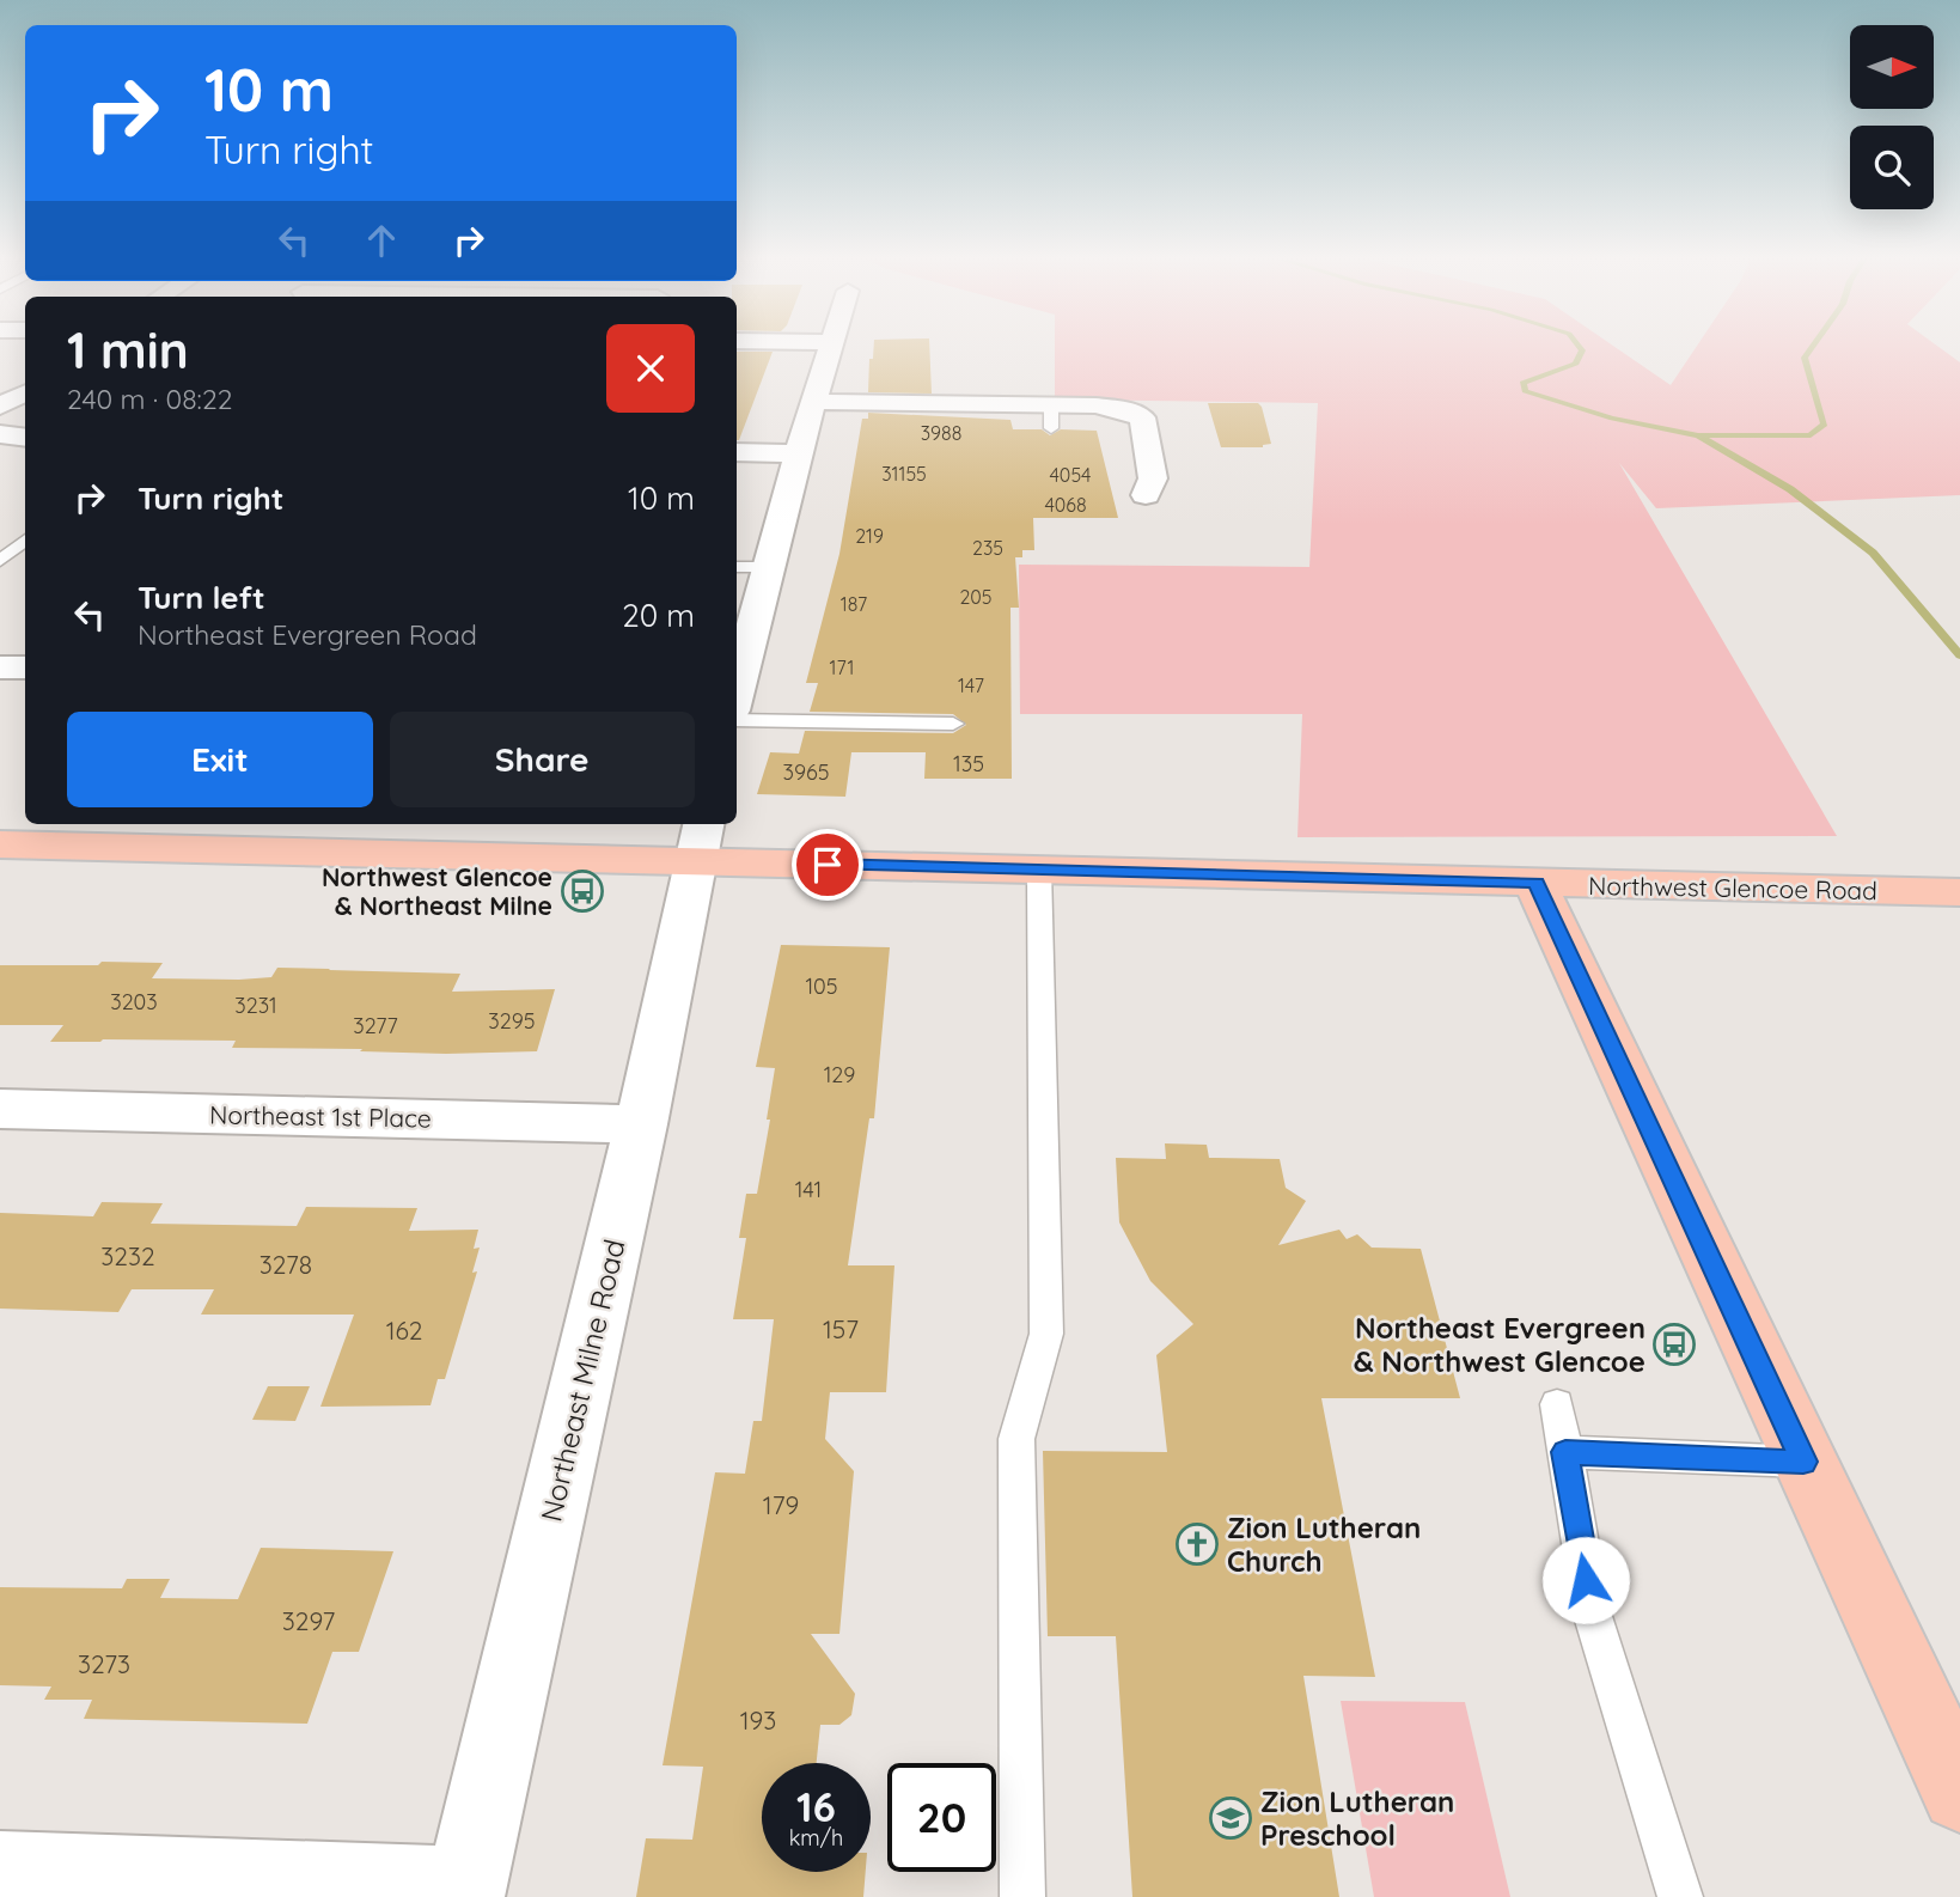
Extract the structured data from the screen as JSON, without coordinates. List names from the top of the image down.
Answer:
{
  "streets": {
    "main road": ["Northwest Glencoe Road"],
    "street": ["Northeast 1st Place", "Northeast Milne Road"]
  },
  "crossings": [
    ["Northwest Glencoe Road", "Northeast Milne Road"],
    ["Northeast 1st Place", "Northeast Milne Road"]
  ],
  "places": {
    "bus stop": ["Northwest Glencoe & Northeast Milne", "Northeast Evergreen & Northwest Glencoe"],
    "church": ["Zion Lutheran Church"],
    "school or university": ["Zion Lutheran Preschool"]
  },
  "house_numbers": [
    "3988",
    "31155",
    "4054",
    "4068",
    "219",
    "235",
    "205",
    "187",
    "171",
    "147",
    "135",
    "3965",
    "105",
    "3203",
    "3231",
    "3295",
    "3277",
    "129",
    "141",
    "3232",
    "3278",
    "157",
    "162",
    "179",
    "3297",
    "3273",
    "193"
  ],
  "north": "right",
  "page": {
    "turn": ["10 m", "Turn right"],
    "heading": ["1 min", "240 m · 08:22"],
    "list": [
      {
        "name": "Turn right",
        "value": "10 m"
      },
      {
        "name": "Turn left",
        "note": "Northeast Evergreen Road",
        "value": "20 m"
      }
    ],
    "buttons": ["Exit", "Share"],
    "speed": "16 km/h",
    "limit": "20"
  }
}
